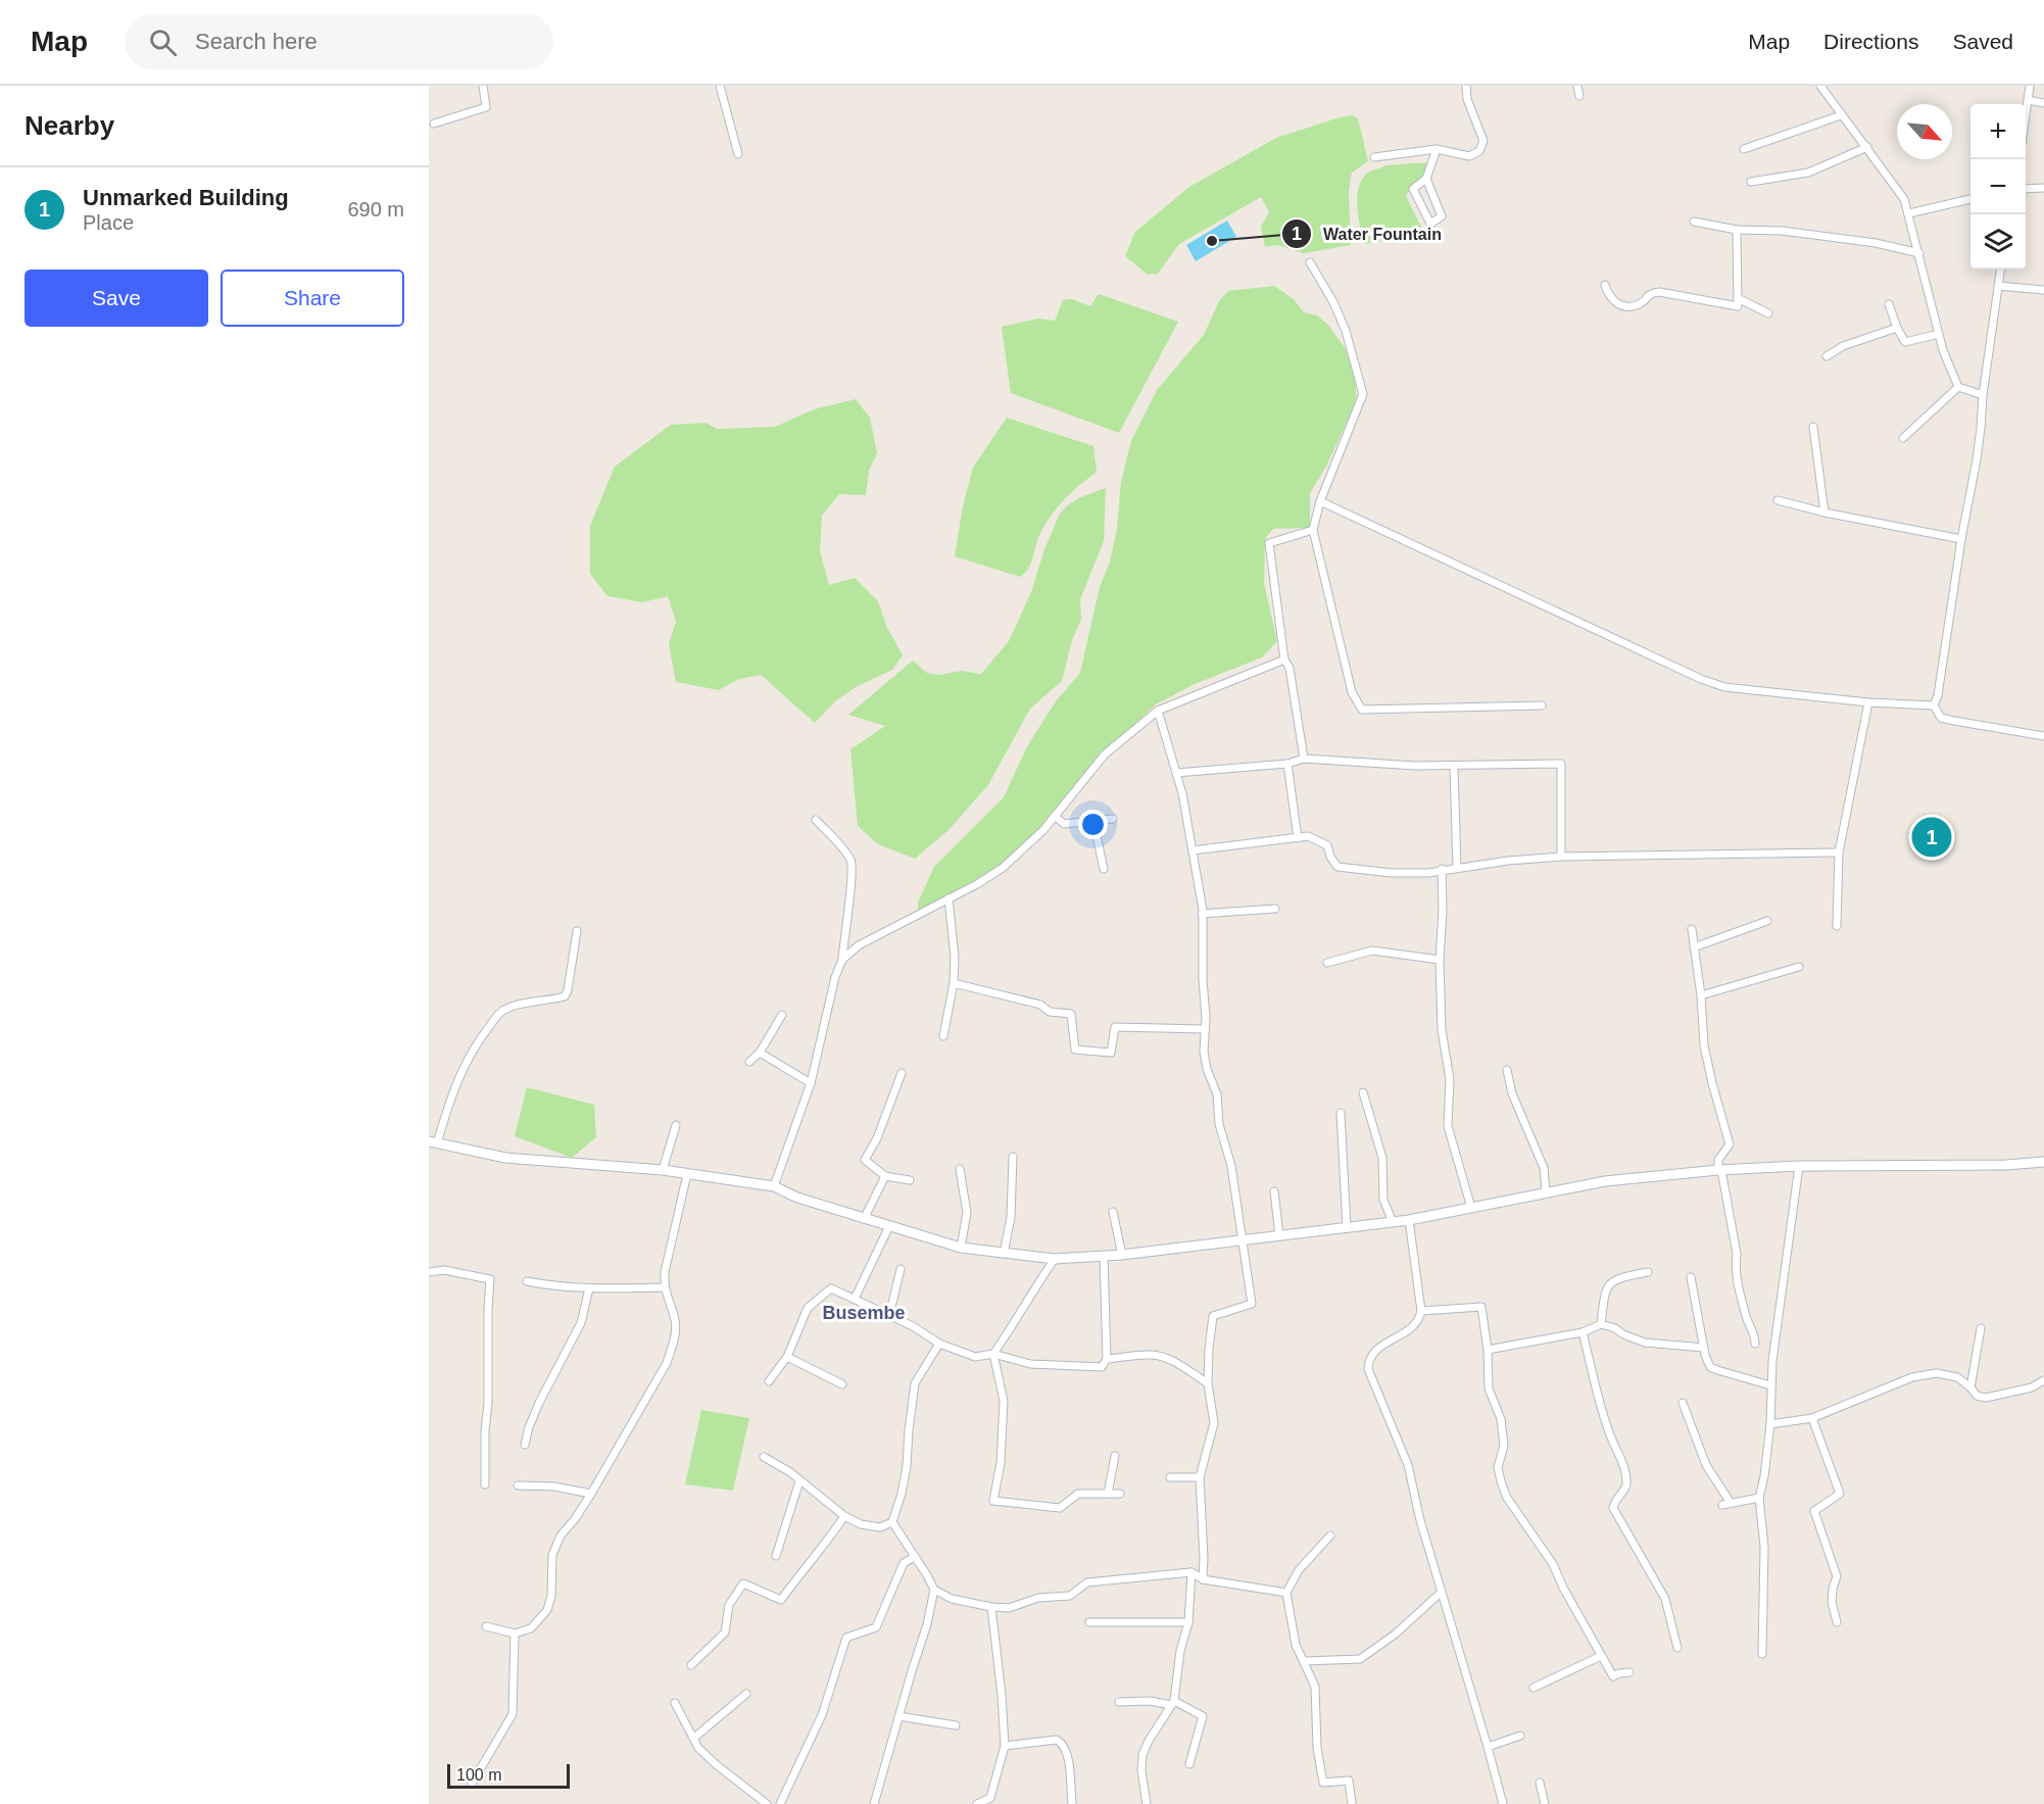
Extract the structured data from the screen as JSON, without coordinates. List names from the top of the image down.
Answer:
{
  "districts": ["Busembe"],
  "places": ["Water Fountain"],
  "scale_bar": "100 m",
  "north": "bottom right",
  "page": {
    "header": "Map",
    "search": "Search here",
    "nav": ["Map", "Directions", "Saved"],
    "heading": "Nearby",
    "map_buttons": ["+", "−"],
    "list": [
      {
        "mark": "1",
        "name": "Unmarked Building",
        "note": "Place",
        "value": "690 m"
      }
    ],
    "buttons": ["Save", "Share"],
    "pins": "1",
    "scale": "100 m"
  }
}
